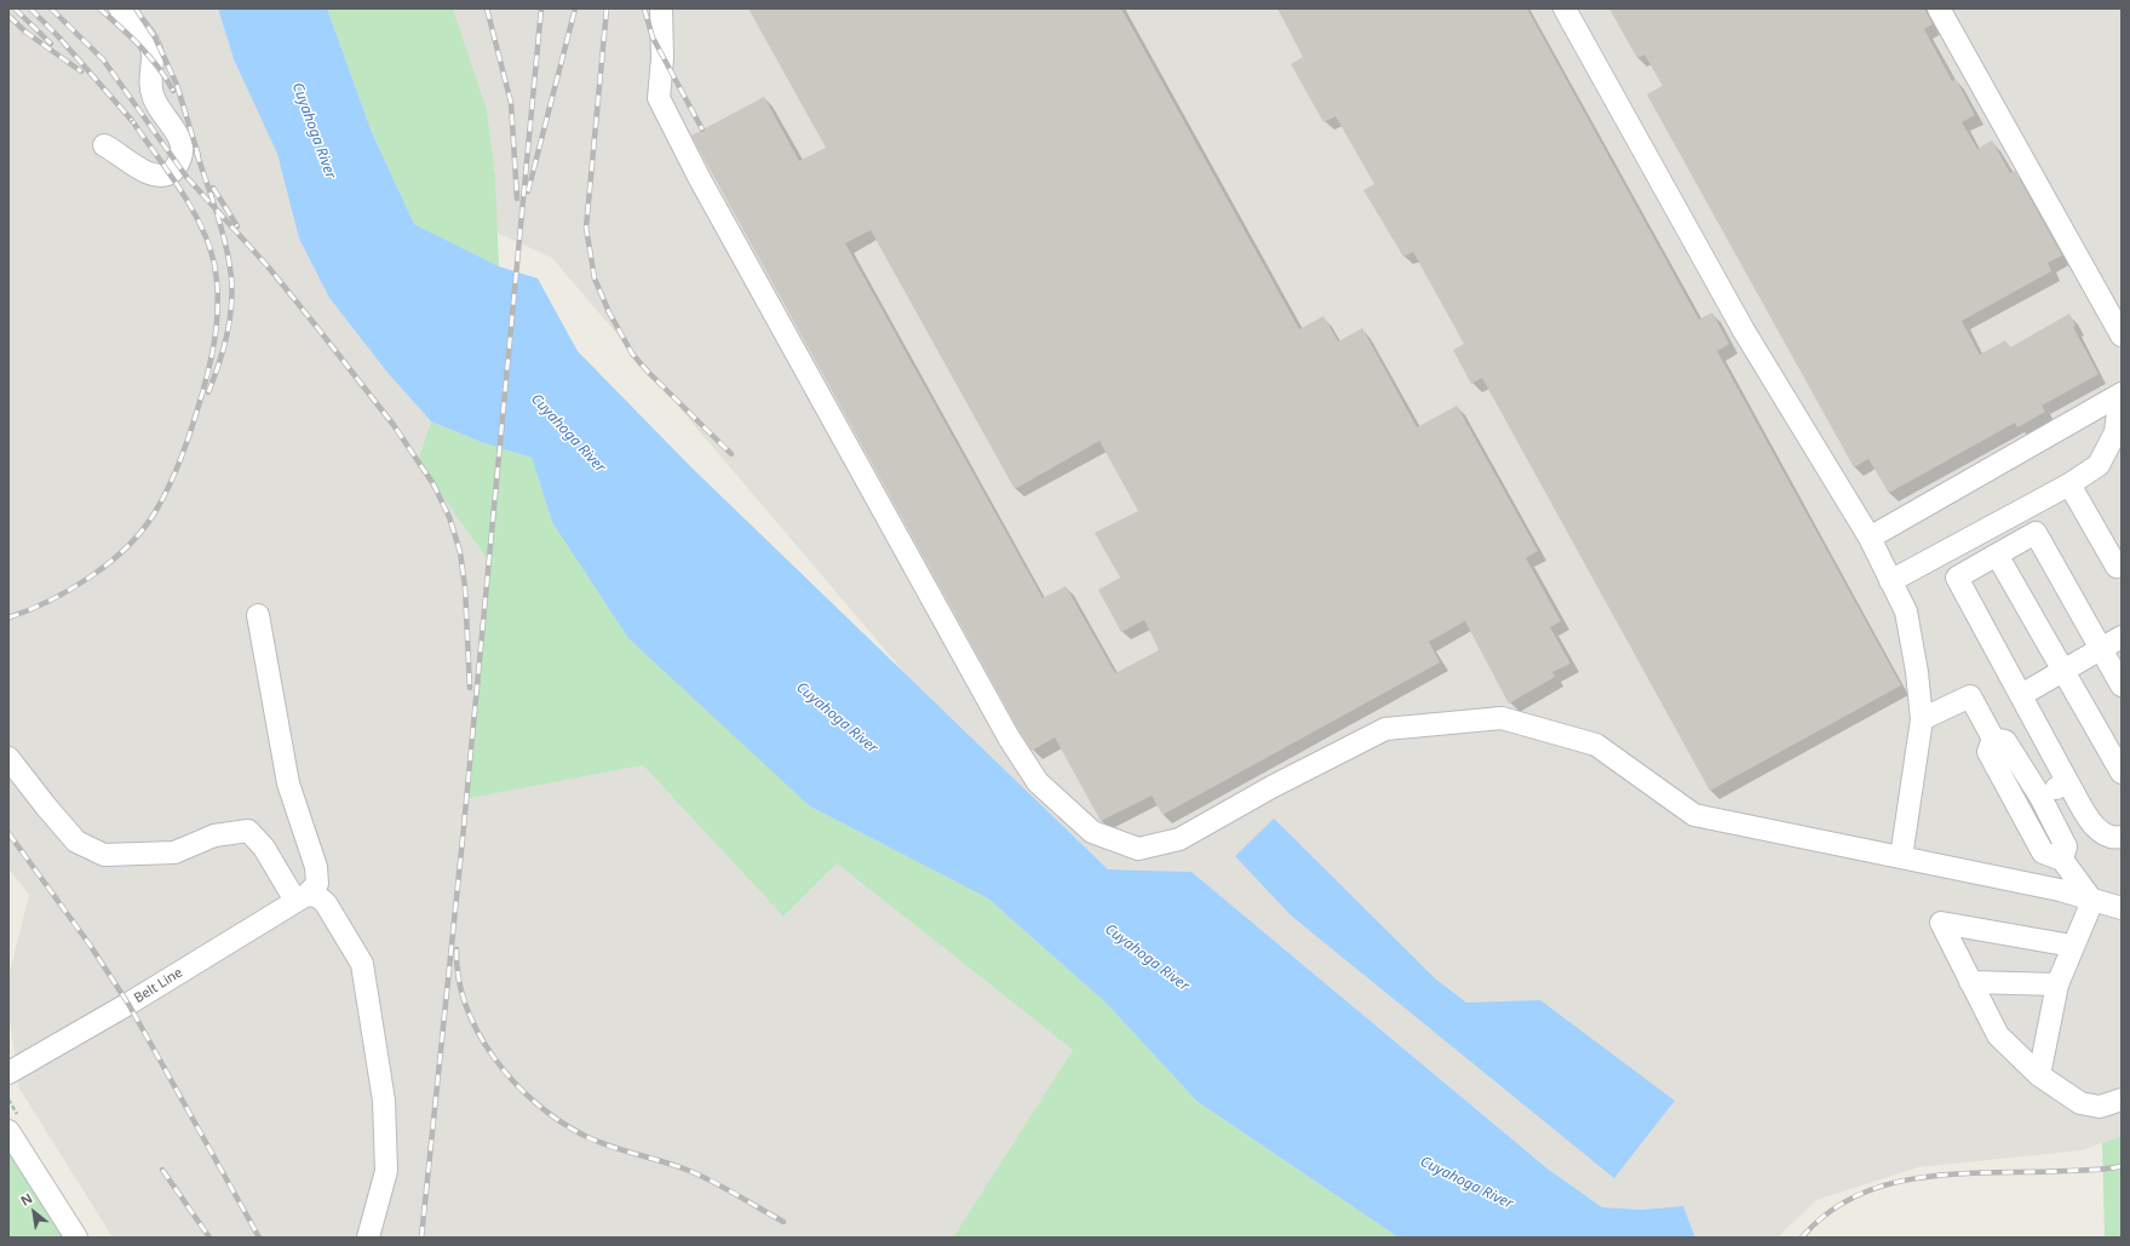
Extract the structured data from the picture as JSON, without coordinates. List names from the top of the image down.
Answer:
{
  "streets": {
    "street": ["Belt Line"]
  },
  "water": ["Cuyahoga River"],
  "north": "top left"
}
